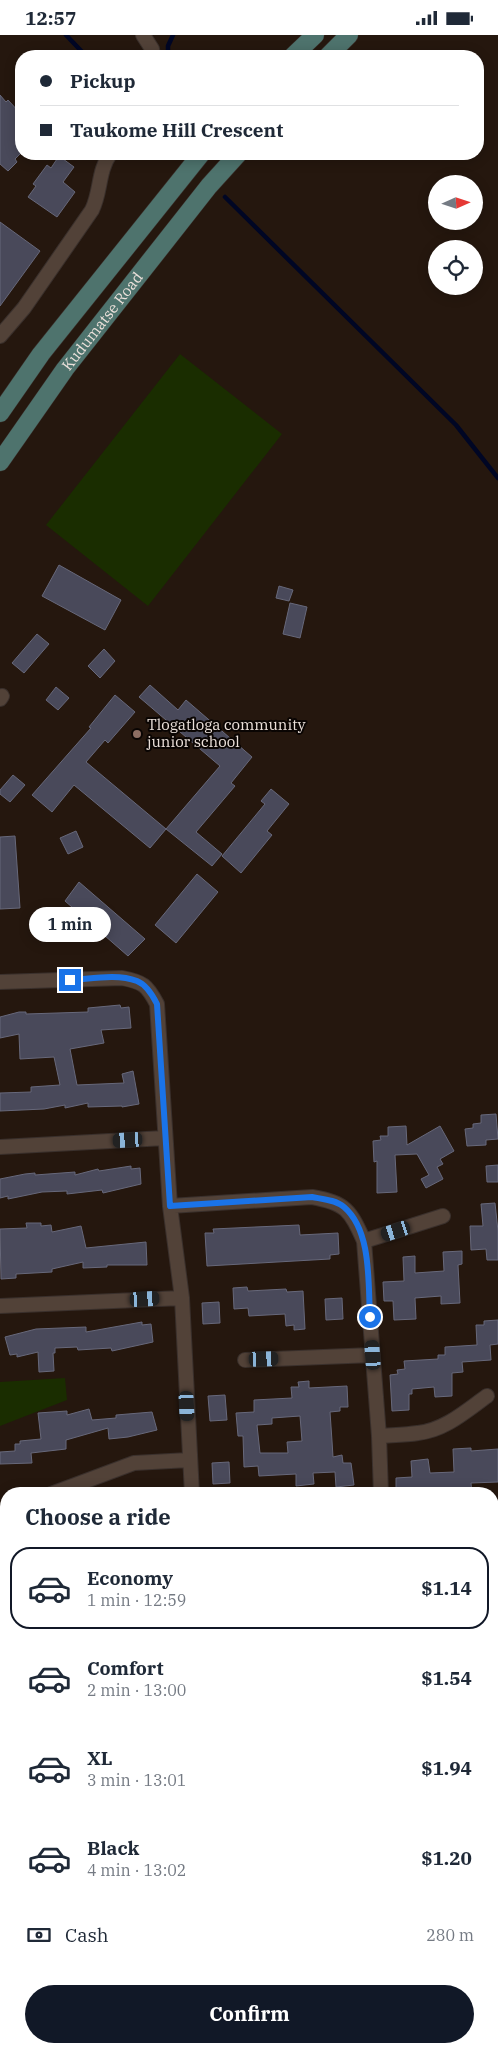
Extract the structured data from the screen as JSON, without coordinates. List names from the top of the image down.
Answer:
{
  "streets": {
    "main road": ["Kudumatse Road"]
  },
  "places": ["Tlogatloga community junior school"],
  "north": "right",
  "page": {
    "status": "12:57",
    "banner": ["Pickup", "Taukome Hill Crescent"],
    "bubble": "1 min",
    "heading": "Choose a ride",
    "list": [
      {
        "name": "Economy",
        "note": "1 min · 12:59",
        "value": "$1.14"
      },
      {
        "name": "Comfort",
        "note": "2 min · 13:00",
        "value": "$1.54"
      },
      {
        "name": "XL",
        "note": "3 min · 13:01",
        "value": "$1.94"
      },
      {
        "name": "Black",
        "note": "4 min · 13:02",
        "value": "$1.20"
      }
    ],
    "pay": ["Cash", "280 m"],
    "buttons": "Confirm"
  }
}
